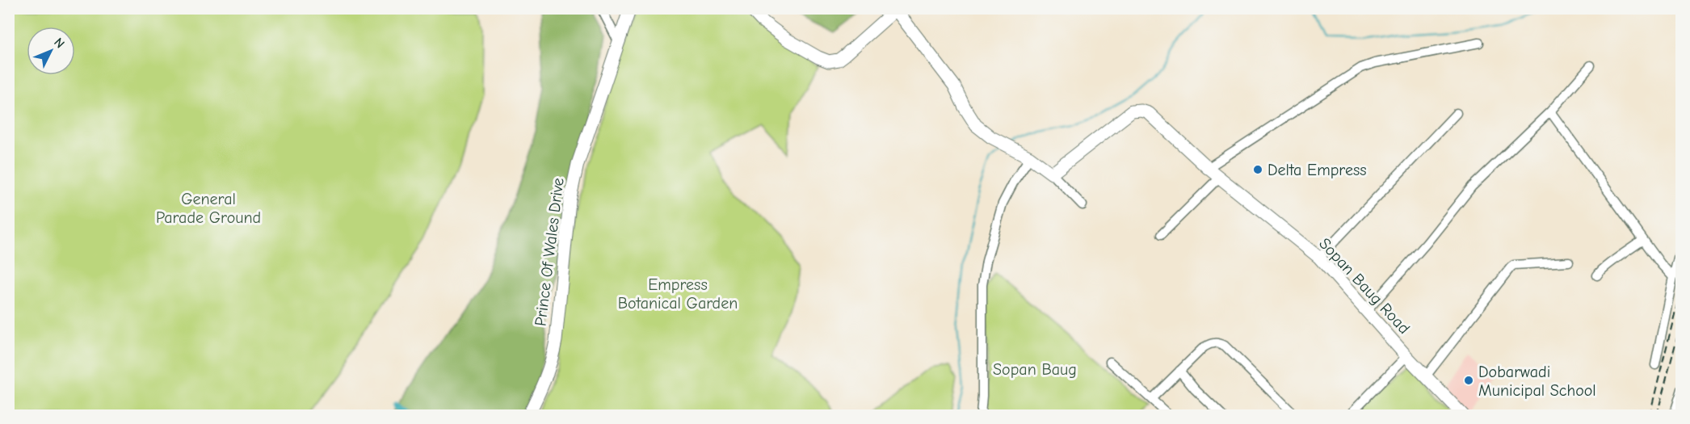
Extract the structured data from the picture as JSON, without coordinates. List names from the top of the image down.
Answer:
{
  "streets": {
    "street": ["Prince Of Wales Drive", "Sopan Baug Road"]
  },
  "parks": ["General Parade Ground", "Empress Botanical Garden", "Sopan Baug"],
  "places": ["Delta Empress", "Dobarwadi Municipal School"],
  "north": "top right"
}
